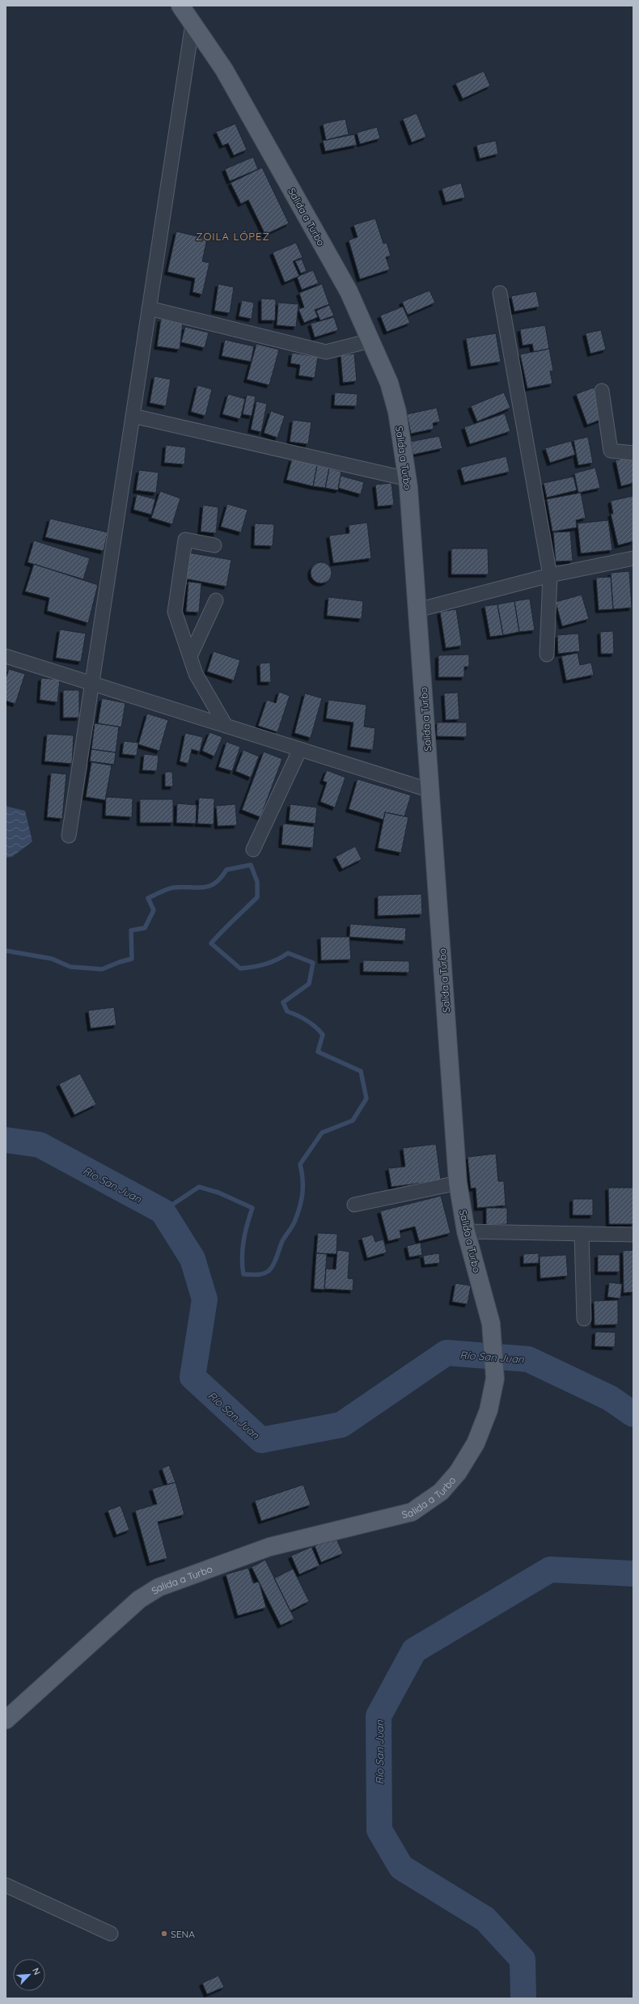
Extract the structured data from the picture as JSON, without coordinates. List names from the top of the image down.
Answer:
{
  "streets": {
    "main road": ["Salida a Turbo"]
  },
  "districts": ["ZOILA LÓPEZ"],
  "water": ["Río San Juan"],
  "places": ["SENA"],
  "north": "top right"
}
